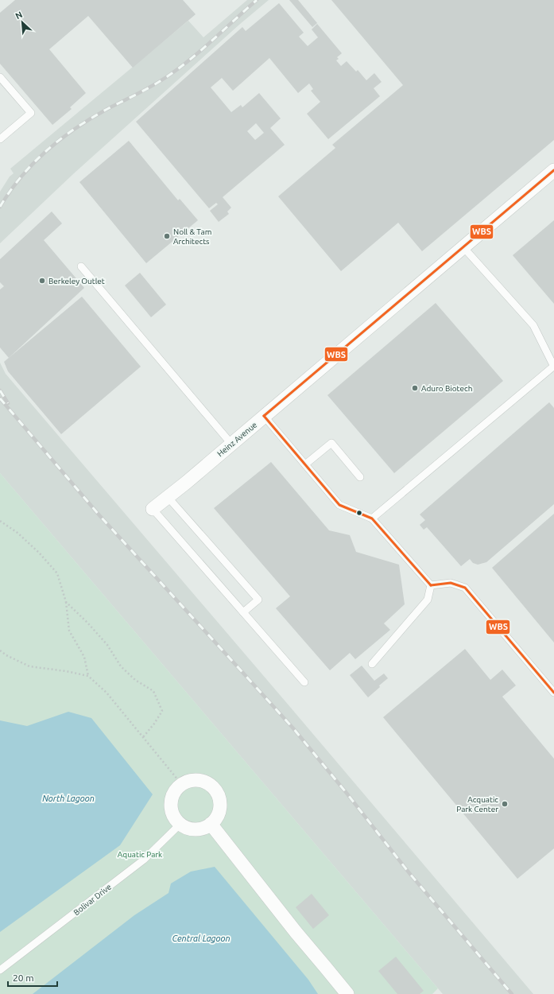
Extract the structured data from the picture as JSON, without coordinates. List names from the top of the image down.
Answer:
{
  "streets": {
    "street": ["Heinz Avenue"],
    "lane": ["Bolivar Drive"]
  },
  "water": ["North Lagoon", "Central Lagoon"],
  "parks": ["Aquatic Park"],
  "places": [
    "Noll & Tam Architects",
    "Berkeley Outlet",
    "Aduro Biotech",
    "Acquatic Park Center"
  ],
  "lines": ["transit line WBS"],
  "scale_bar": "20 m",
  "north": "top left"
}
